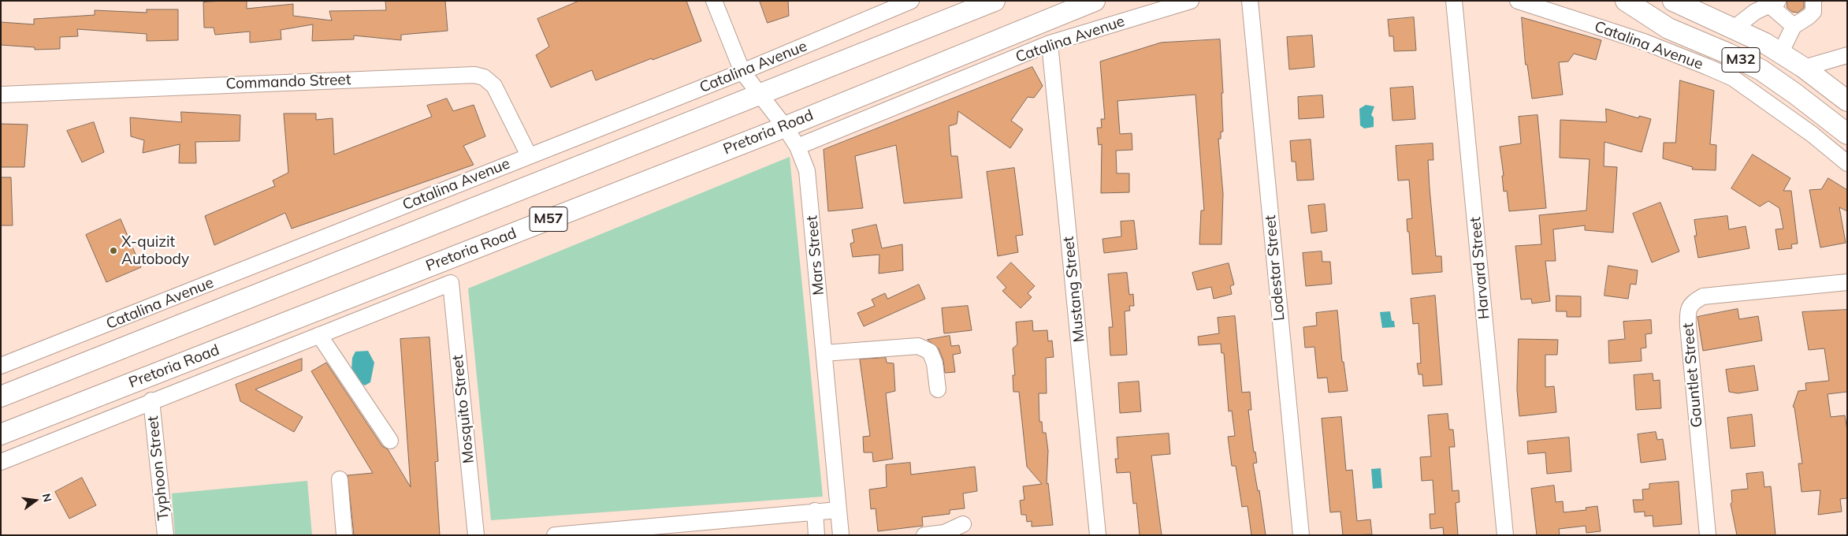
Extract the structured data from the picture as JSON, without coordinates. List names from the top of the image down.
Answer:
{
  "streets": {
    "main road": ["M32", "Pretoria Road", "M57"],
    "street": [
      "Catalina Avenue",
      "Commando Street",
      "Mars Street",
      "Lodestar Street",
      "Harvard Street",
      "Mustang Street",
      "Gauntlet Street",
      "Mosquito Street",
      "Typhoon Street"
    ]
  },
  "crossings": [
    ["Catalina Avenue", "Commando Street"],
    ["Catalina Avenue", "Mars Street"],
    ["Catalina Avenue", "Mustang Street"],
    ["Pretoria Road", "Mars Street"],
    ["M57", "Mars Street"]
  ],
  "places": ["X-quizit Autobody"],
  "north": "right"
}
